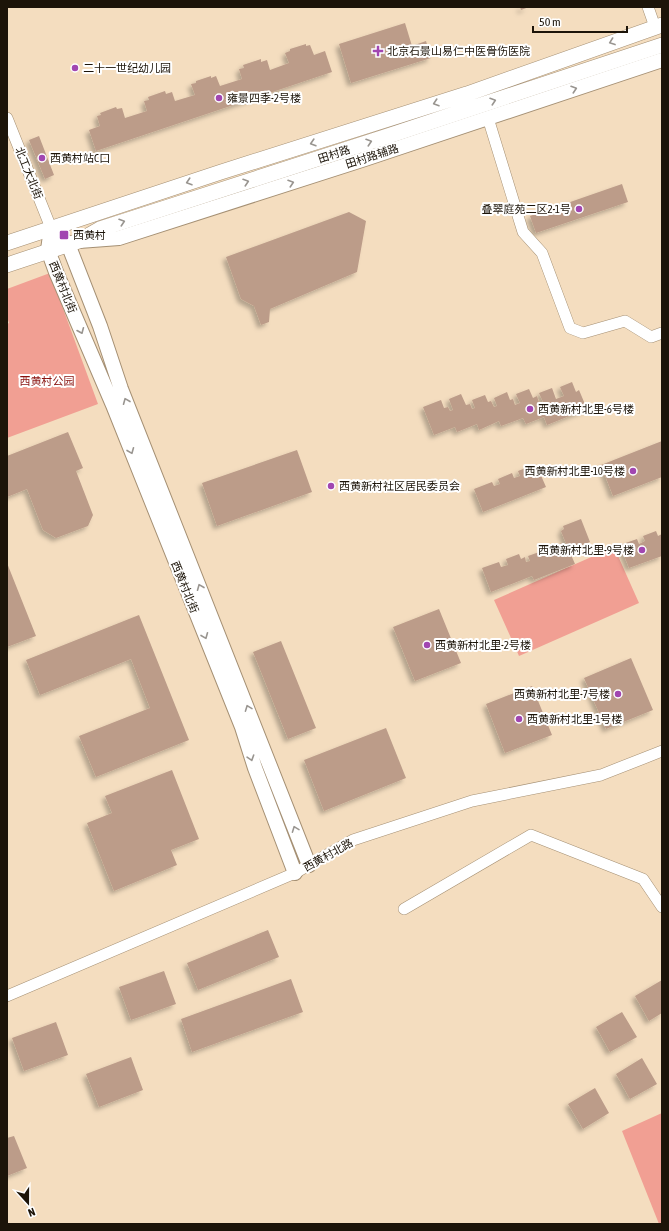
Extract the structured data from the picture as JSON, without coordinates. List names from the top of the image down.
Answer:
{
  "streets": {
    "main road": ["田村路"],
    "street": [
      "田村路辅路",
      "北工大北街",
      "西黄村北街",
      "西黄村北路"
    ]
  },
  "crossings": [
    ["田村路", "田村路辅路"],
    ["田村路", "北工大北街"],
    ["田村路", "西黄村北街"],
    ["田村路辅路", "西黄村北街"],
    ["北工大北街", "西黄村北街"],
    ["西黄村北街", "西黄村北路"]
  ],
  "one_way": ["田村路辅路"],
  "parks": ["西黄村公园"],
  "places": {
    "health": ["北京石景山易仁中医骨伤医院"],
    "other": [
      "二十一世纪幼儿园",
      "雍景四季-2号楼",
      "西黄村站C口",
      "叠翠庭苑二区2-1号",
      "西黄新村北里-6号楼",
      "西黄新村北里-10号楼",
      "西黄新村社区居民委员会",
      "西黄新村北里-9号楼",
      "西黄新村北里-2号楼",
      "西黄新村北里-7号楼",
      "西黄新村北里-1号楼"
    ],
    "transit": ["西黄村"]
  },
  "scale_bar": "50 m",
  "north": "bottom"
}
